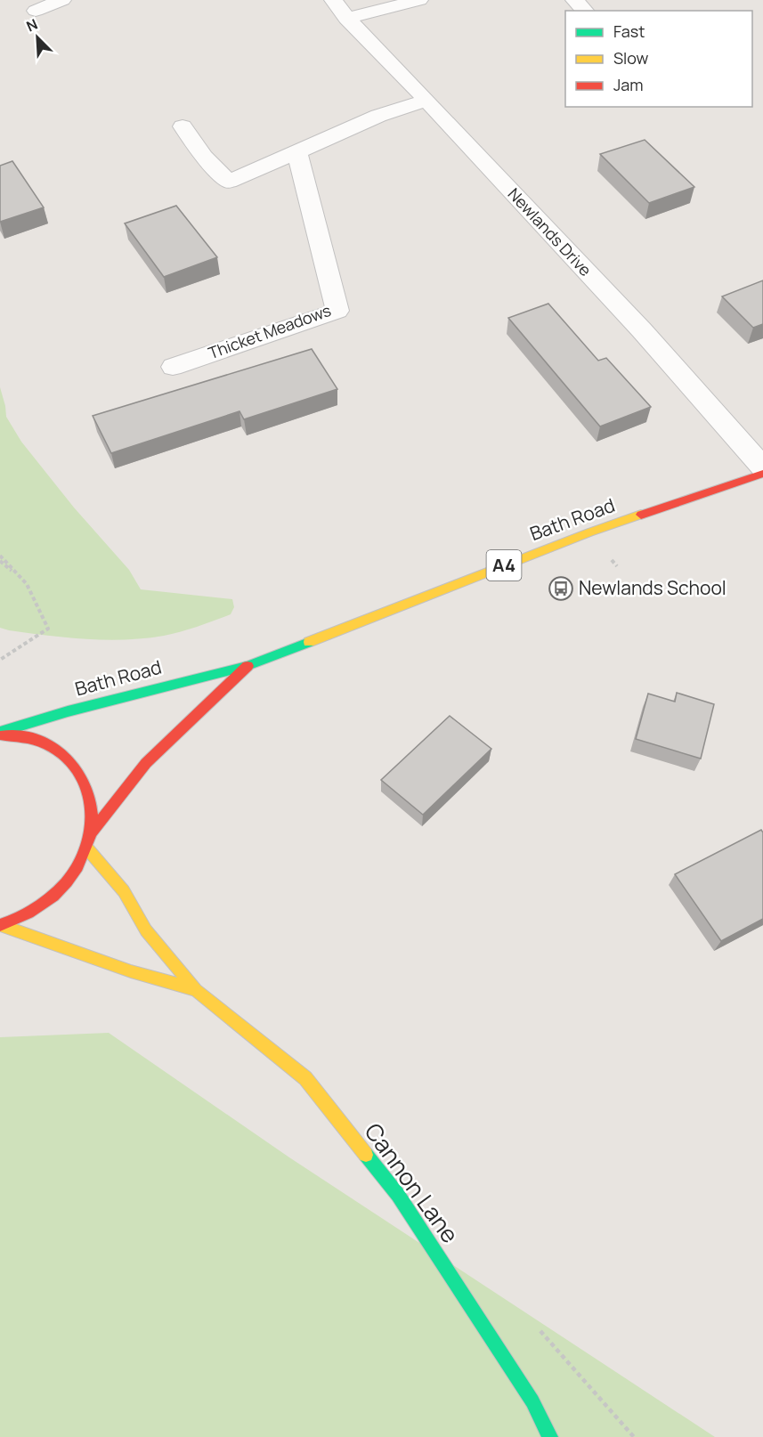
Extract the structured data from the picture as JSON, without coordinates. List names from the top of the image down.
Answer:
{
  "streets": {
    "main road": ["Bath Road", "A4", "Cannon Lane"],
    "street": ["Newlands Drive", "Thicket Meadows"]
  },
  "places": {
    "bus stop": ["Newlands School"]
  },
  "legend": ["Fast", "Slow", "Jam"],
  "north": "top left"
}
